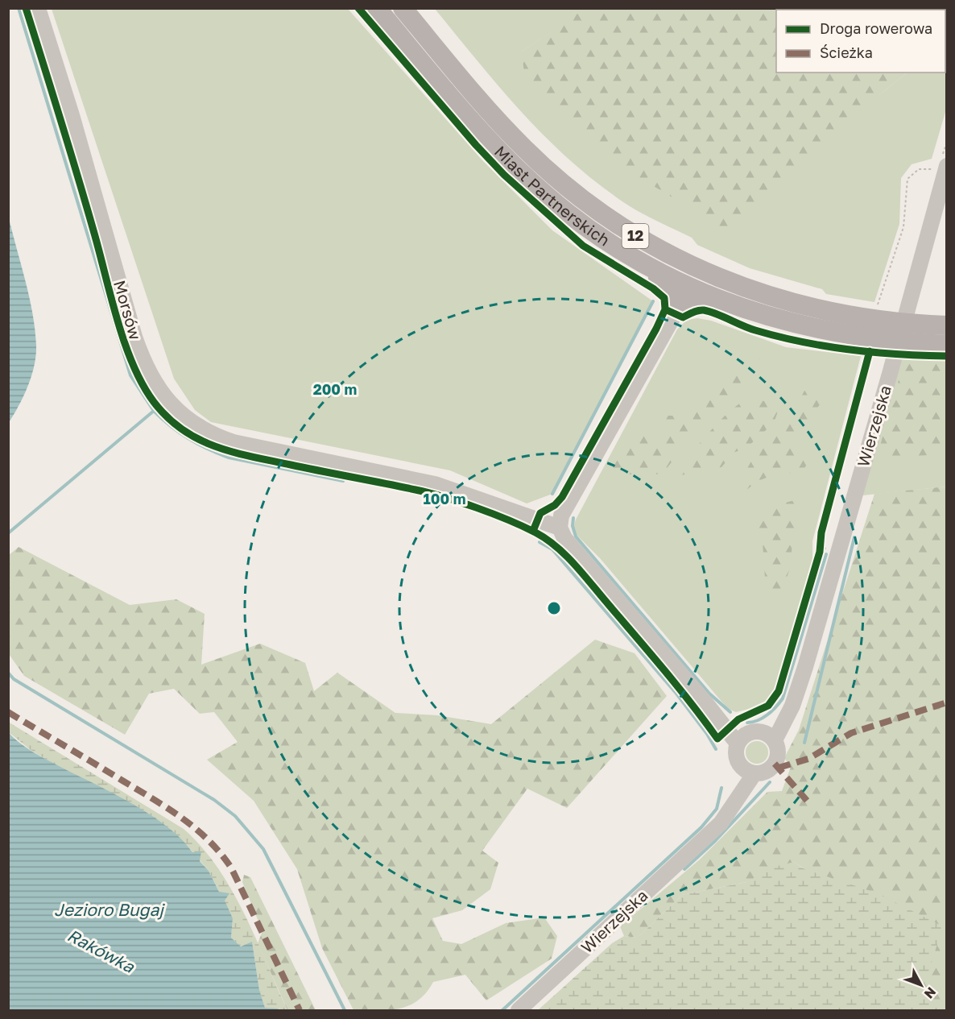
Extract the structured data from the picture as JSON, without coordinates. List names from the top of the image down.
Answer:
{
  "streets": {
    "main road": ["Miast Partnerskich", "12"],
    "street": ["Morsów", "Wierzejska"]
  },
  "water": ["Jezioro Bugaj", "Rakówka"],
  "legend": ["Droga rowerowa", "Ścieżka"],
  "north": "bottom right",
  "rings": ["200 m", "100 m"]
}
